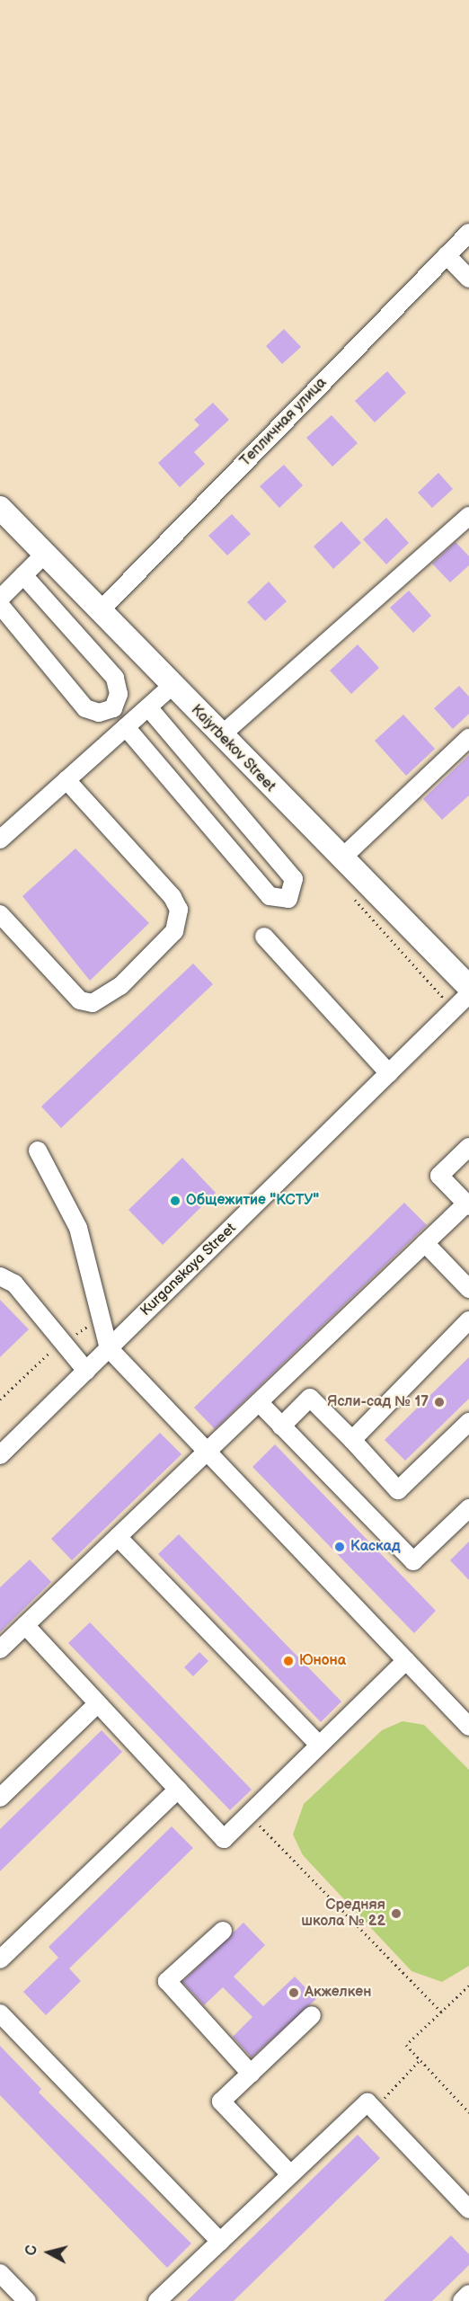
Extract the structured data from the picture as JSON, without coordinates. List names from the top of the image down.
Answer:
{
  "streets": {
    "main road": ["Kaiyrbekov Street"],
    "street": ["Тепличная улица", "Kurganskaya Street"]
  },
  "crossings": [
    ["Тепличная улица", "Kaiyrbekov Street"]
  ],
  "places": [
    "Общежитие \"КСТУ\"",
    "Ясли-сад № 17",
    "Каскад",
    "Юнона",
    "Средняя школа № 22",
    "Акжелкен"
  ],
  "north": "left"
}
